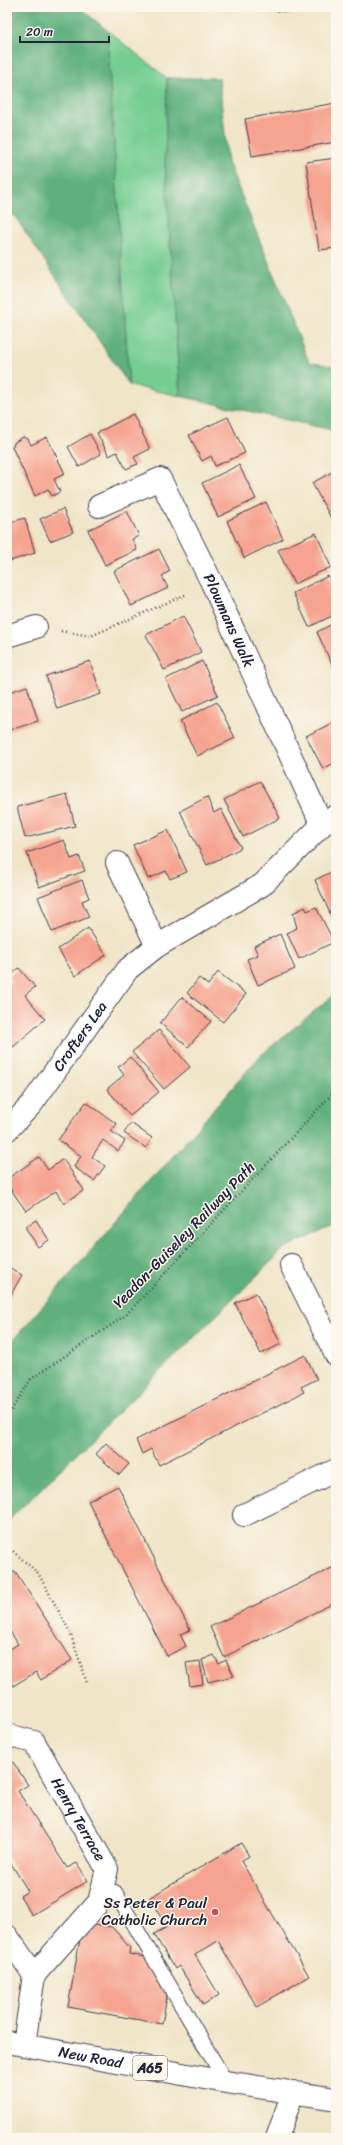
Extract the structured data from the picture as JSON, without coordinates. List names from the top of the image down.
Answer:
{
  "streets": {
    "street": [
      "Plowmans Walk",
      "Crofters Lea",
      "Henry Terrace",
      "New Road",
      "A65"
    ],
    "path": ["Yeadon-Guiseley Railway Path"]
  },
  "crossings": [
    ["Plowmans Walk", "Crofters Lea"],
    ["New Road", "A65"]
  ],
  "places": ["Ss Peter & Paul Catholic Church"],
  "scale_bar": "20 m"
}
